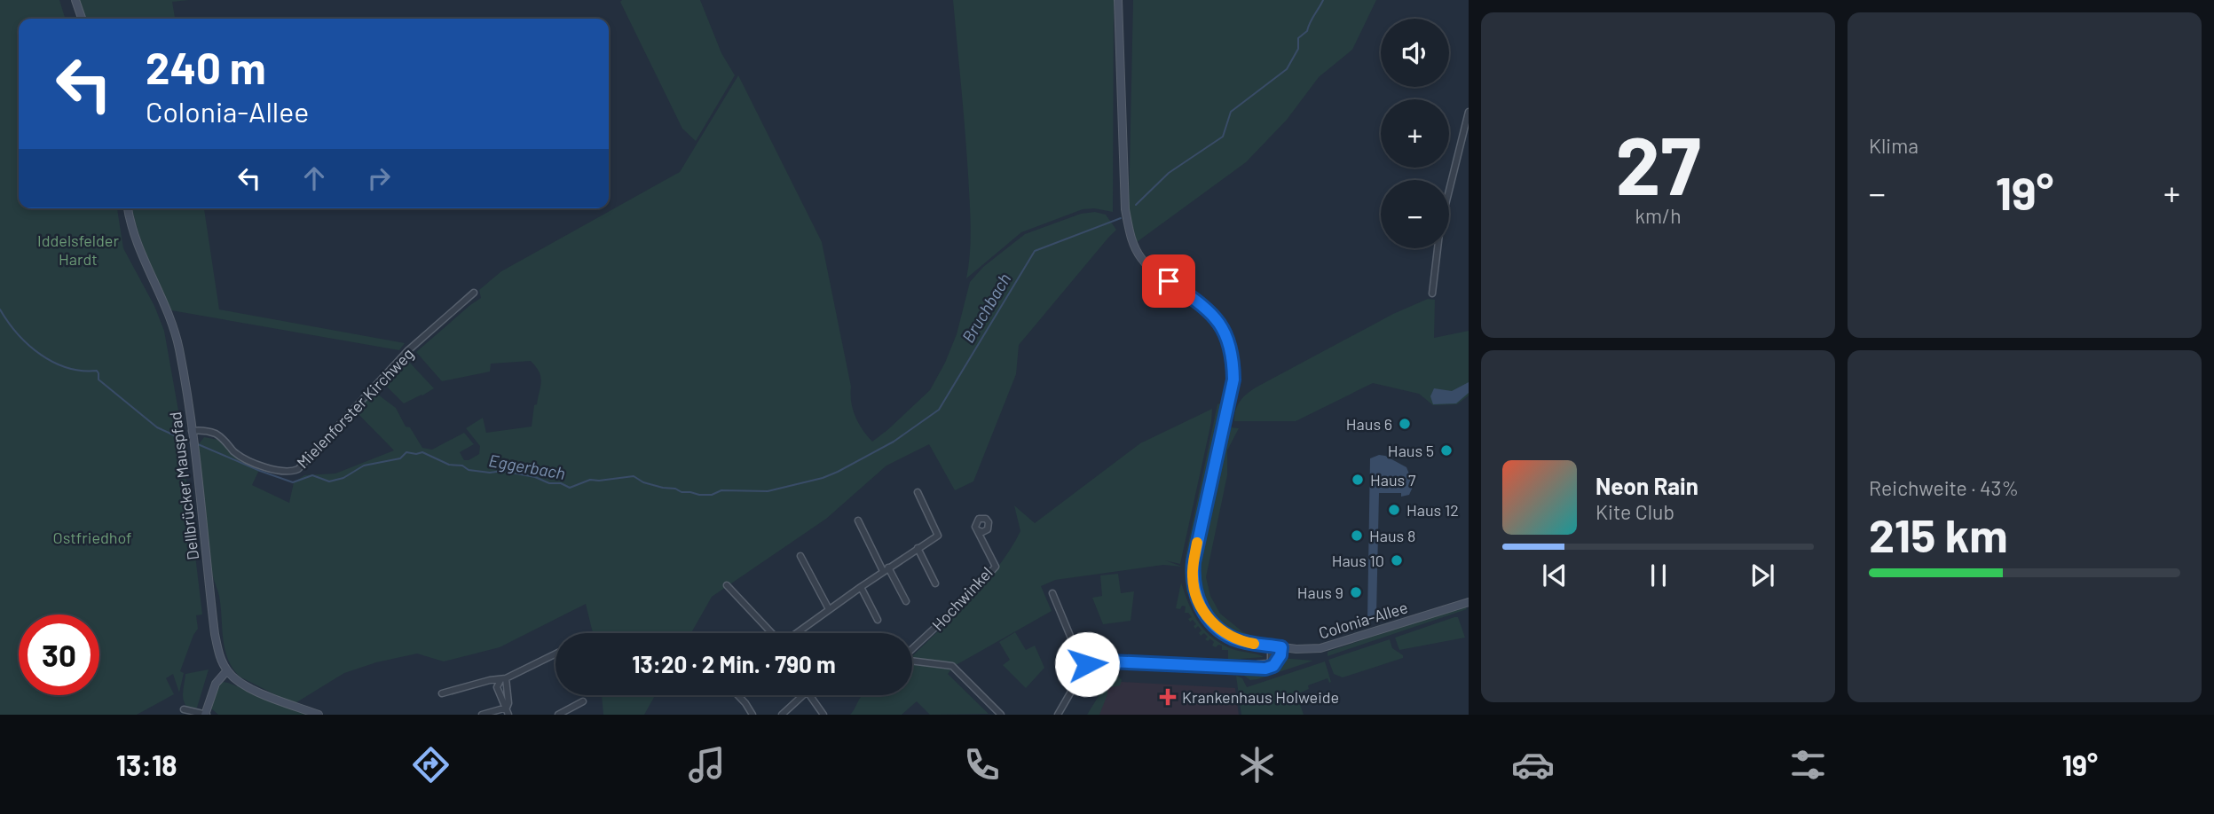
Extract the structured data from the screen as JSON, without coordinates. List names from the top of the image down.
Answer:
{
  "streets": {
    "main road": ["Dellbrücker Mauspfad", "Colonia-Allee"],
    "street": ["Mielenforster Kirchweg", "Hochwinkel"]
  },
  "crossings": [
    ["Mielenforster Kirchweg", "Dellbrücker Mauspfad"]
  ],
  "water": ["Bruchbach", "Eggerbach"],
  "parks": ["Iddelsfelder Hardt", "Ostfriedhof"],
  "places": {
    "other": [
      "Haus 6",
      "Haus 5",
      "Haus 7",
      "Haus 12",
      "Haus 8",
      "Haus 10",
      "Haus 9"
    ],
    "health": ["Krankenhaus Holweide"]
  },
  "page": {
    "tile": [
      ["27", "km/h"],
      "Klima",
      ["Reichweite · 43%", "215 km"]
    ],
    "map_buttons": ["+", "−"],
    "turn": ["240 m", "Colonia-Allee"],
    "heat": ["−", "19°", "+"],
    "song": ["Neon Rain", "Kite Club"],
    "limit": "30",
    "trip": "13:20 · 2 Min. · 790 m",
    "tabs": ["13:18", "19°"]
  }
}
